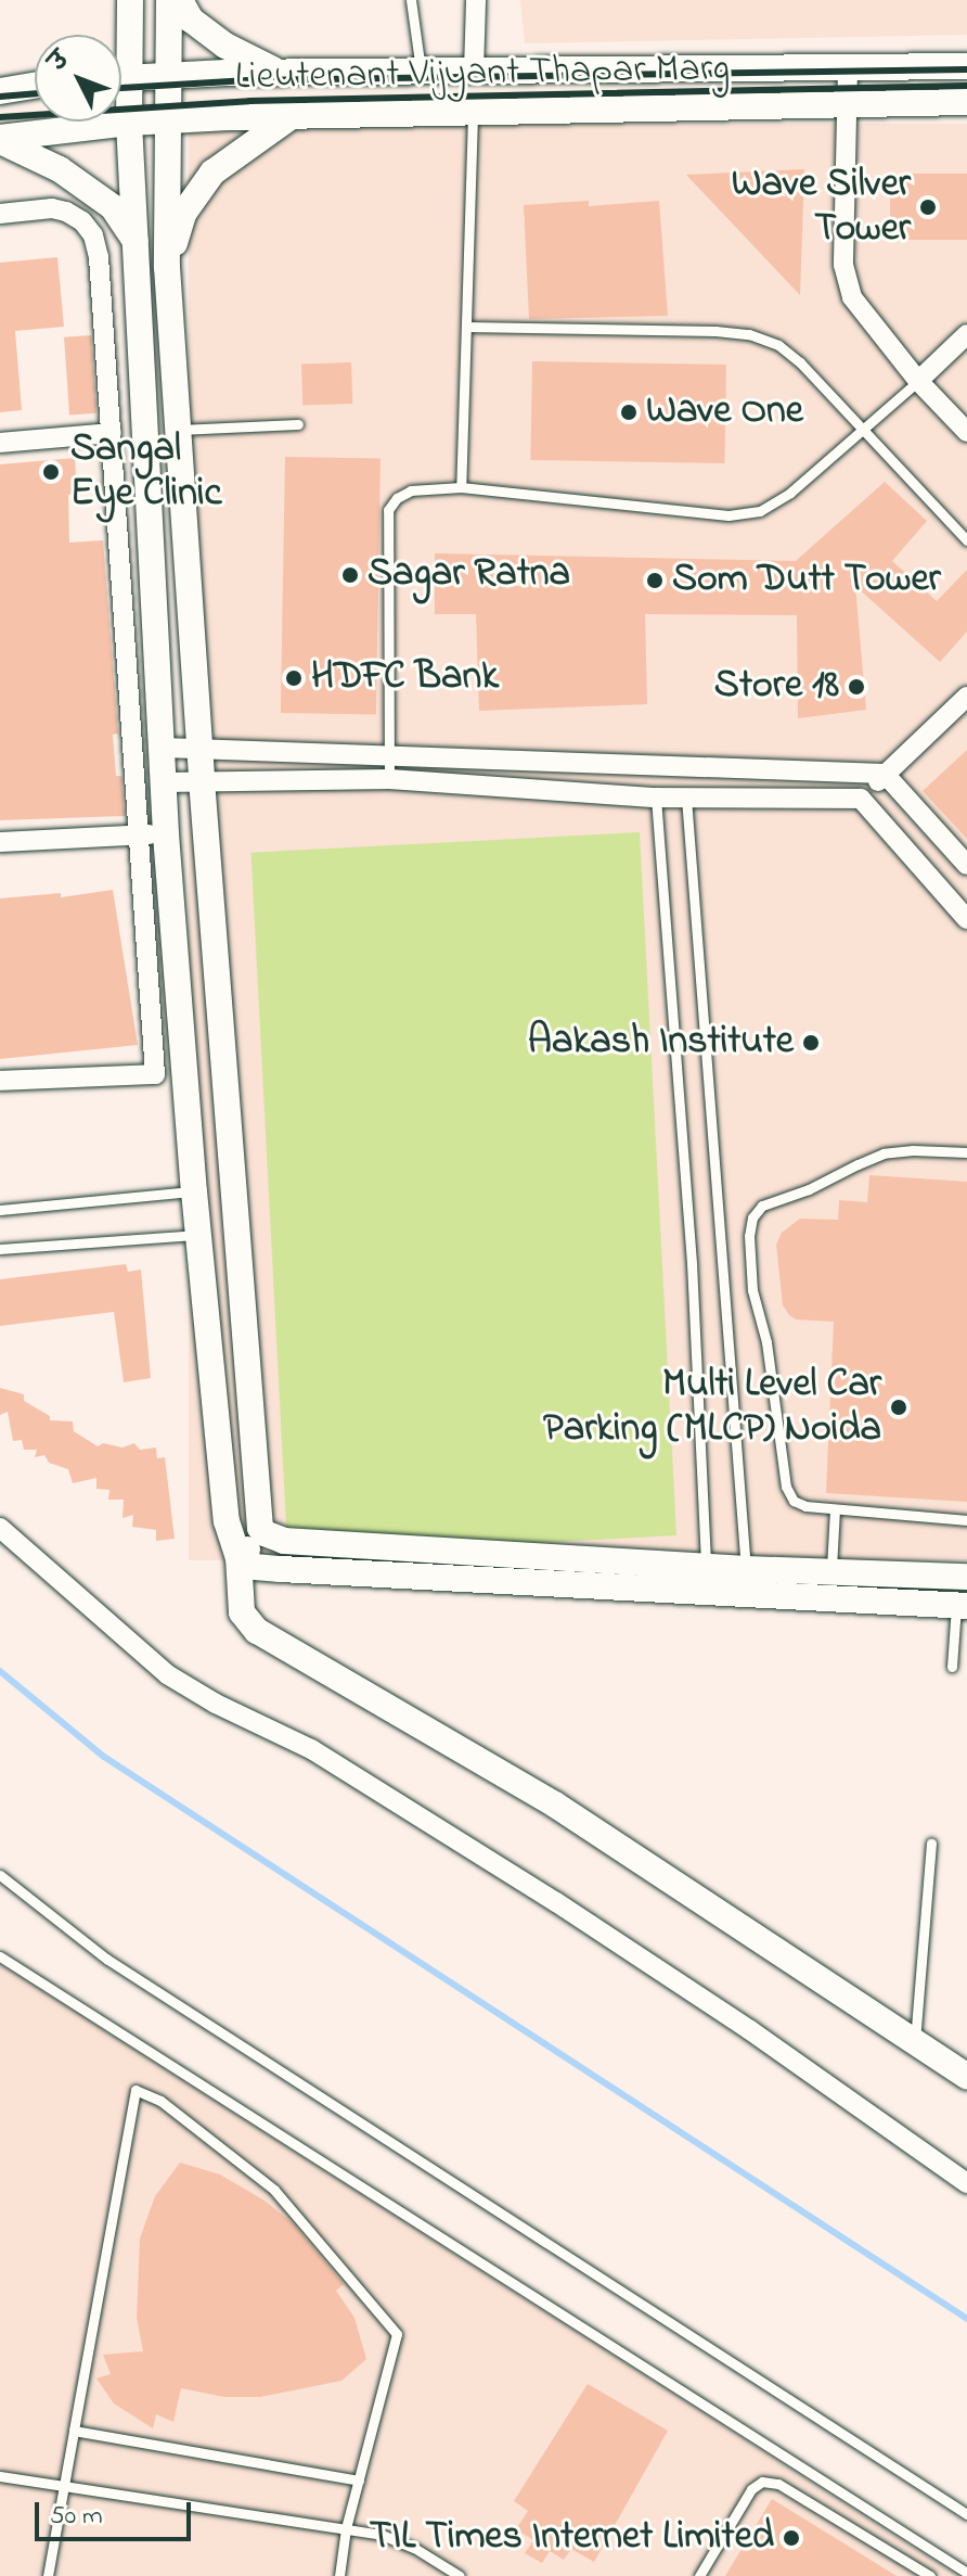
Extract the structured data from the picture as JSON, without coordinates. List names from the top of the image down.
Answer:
{
  "streets": {
    "street": ["Lieutenant Vijyant Thapar Marg"]
  },
  "places": [
    "Wave Silver Tower",
    "Wave One",
    "Sangal Eye Clinic",
    "Sagar Ratna",
    "Som Dutt Tower",
    "HDFC Bank",
    "Store 18",
    "Aakash Institute",
    "Multi Level Car Parking (MLCP) Noida",
    "TIL Times Internet Limited"
  ],
  "scale_bar": "50 m",
  "north": "top left"
}
